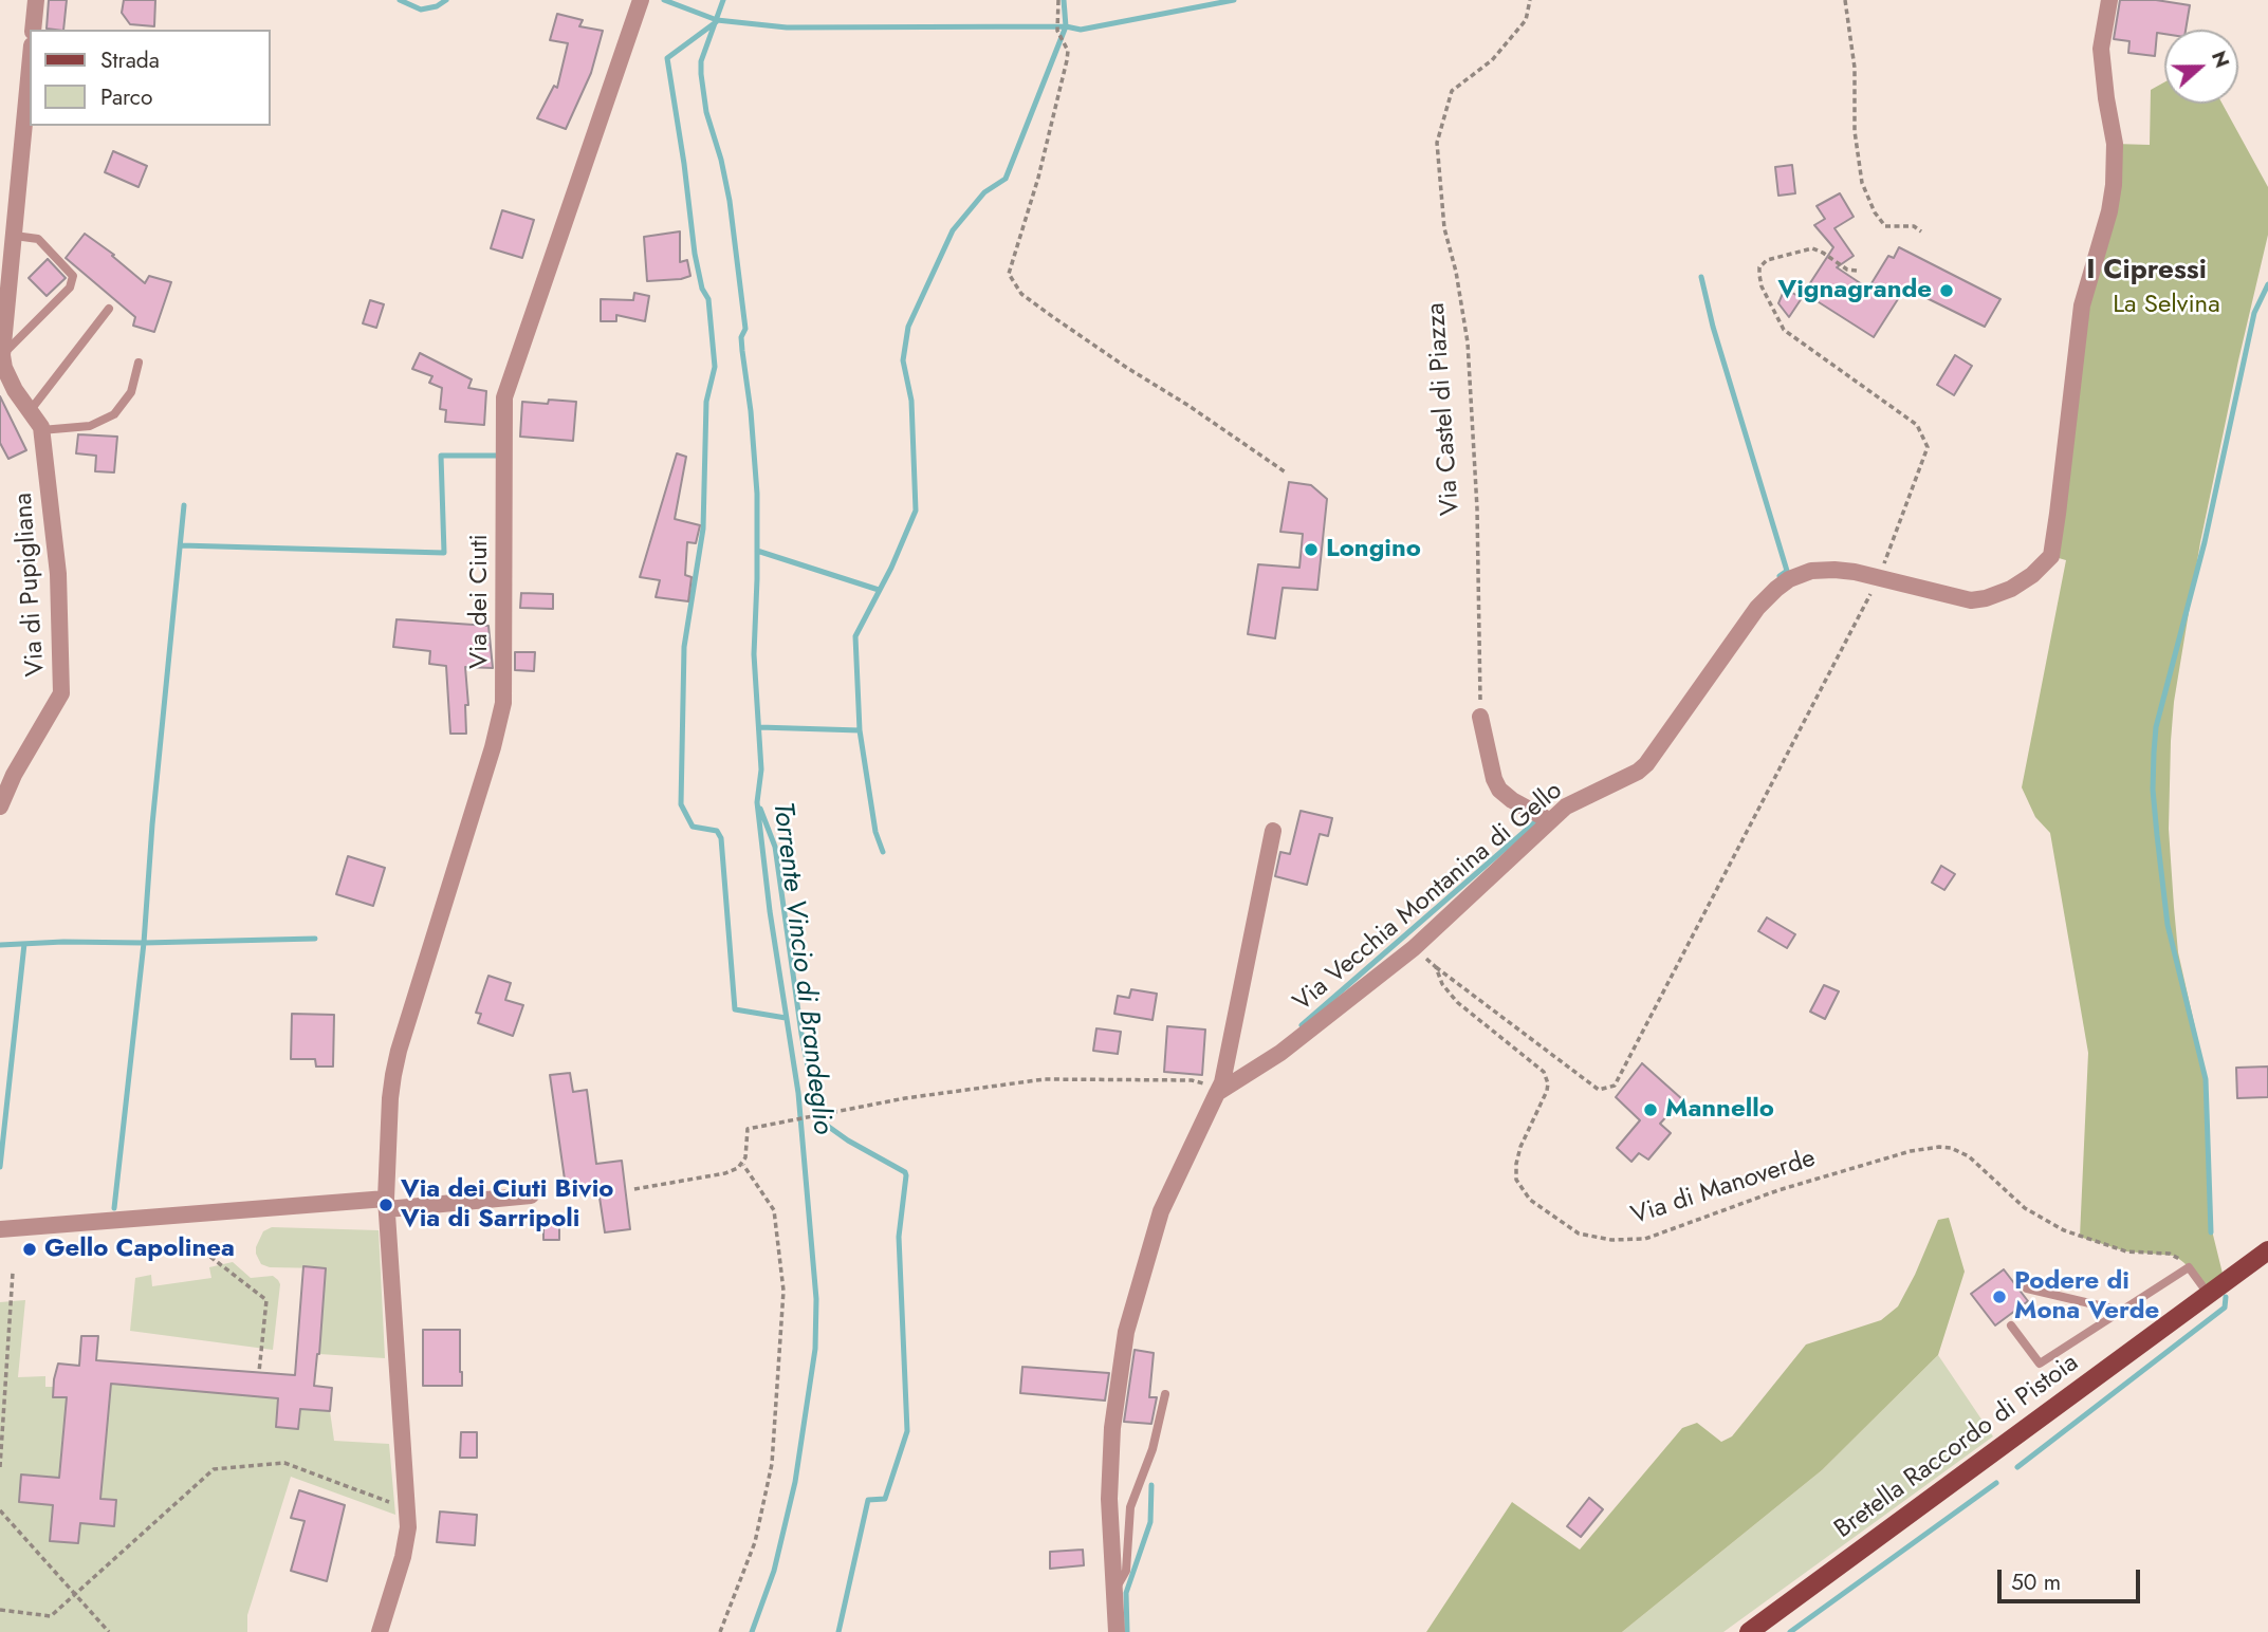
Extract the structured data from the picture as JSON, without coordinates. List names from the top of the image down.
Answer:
{
  "streets": {
    "main road": ["Bretella Raccordo di Pistoia"],
    "street": ["Via di Pupigliana", "Via dei Ciuti", "Via Vecchia Montanina di Gello"],
    "path": ["Via Castel di Piazza", "Via di Manoverde"]
  },
  "crossings": [
    ["Via Vecchia Montanina di Gello", "Via di Manoverde"]
  ],
  "districts": ["I Cipressi"],
  "water": ["Torrente Vincio di Brandeglio"],
  "parks": ["La Selvina"],
  "places": [
    "Vignagrande",
    "Longino",
    "Mannello",
    "Via dei Ciuti Bivio Via di Sarripoli",
    "Gello Capolinea",
    "Podere di Mona Verde"
  ],
  "legend": ["Strada", "Parco"],
  "scale_bar": "50 m",
  "north": "right"
}
